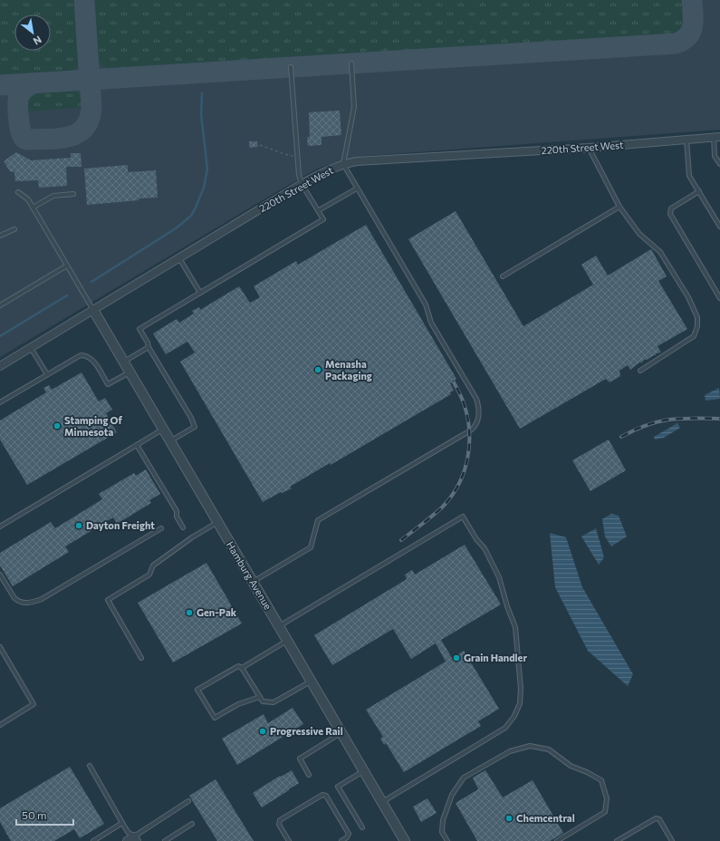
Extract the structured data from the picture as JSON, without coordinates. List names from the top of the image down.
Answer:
{
  "streets": {
    "street": ["220th Street West", "Hamburg Avenue"]
  },
  "crossings": [
    ["220th Street West", "Hamburg Avenue"]
  ],
  "places": [
    "Menasha Packaging",
    "Stamping Of Minnesota",
    "Dayton Freight",
    "Gen-Pak",
    "Grain Handler",
    "Progressive Rail",
    "Chemcentral"
  ],
  "scale_bar": "50 m",
  "north": "bottom right"
}
